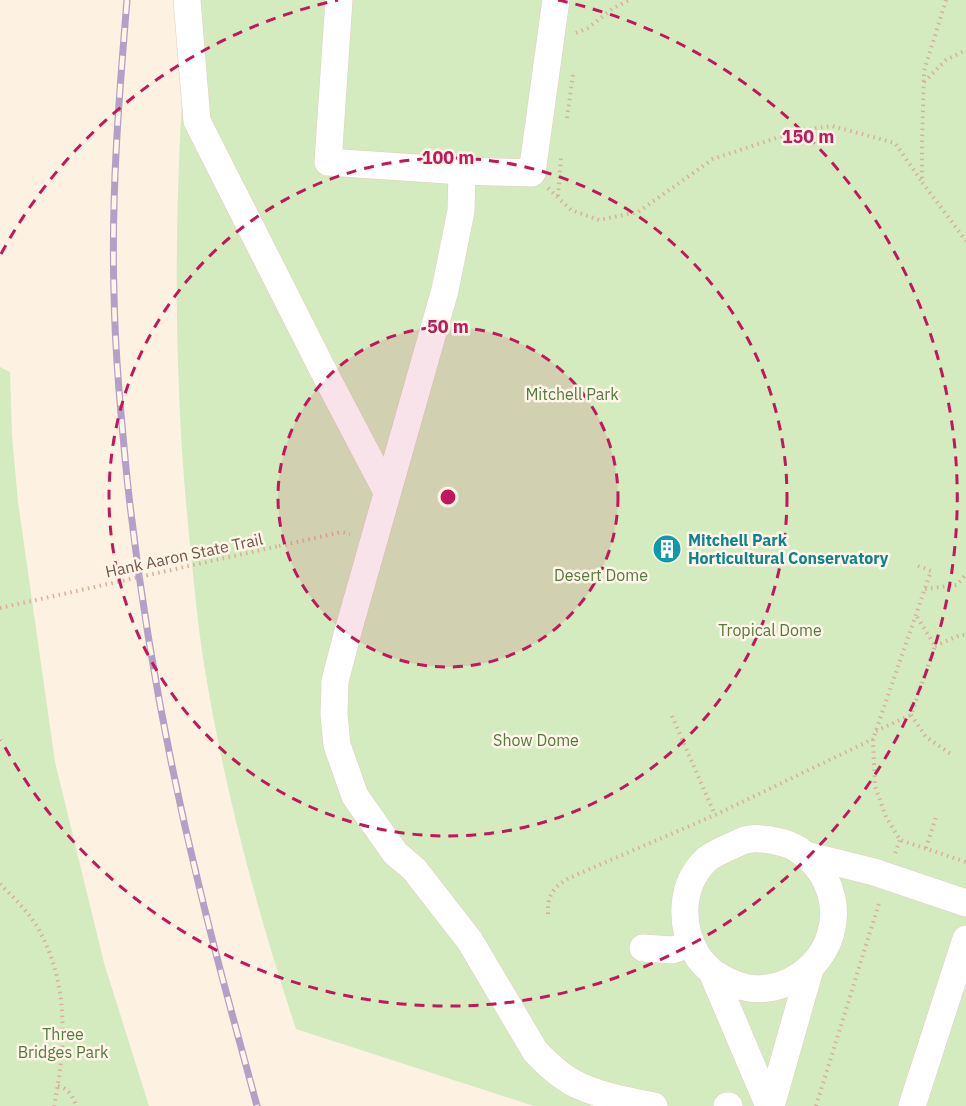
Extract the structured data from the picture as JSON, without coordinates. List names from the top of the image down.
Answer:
{
  "streets": {
    "path": ["Hank Aaron State Trail"]
  },
  "parks": [
    "Mitchell Park",
    "Desert Dome",
    "Tropical Dome",
    "Show Dome",
    "Three Bridges Park"
  ],
  "places": {
    "building": ["Mitchell Park Horticultural Conservatory"]
  },
  "rings": ["150 m", "100 m", "50 m"]
}
